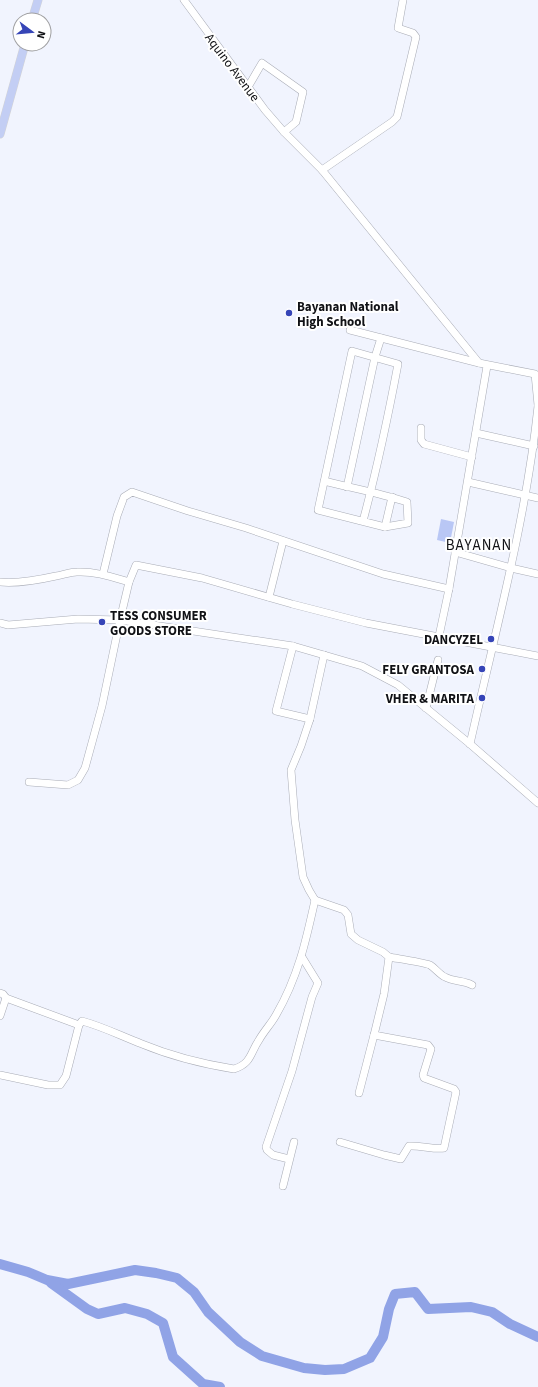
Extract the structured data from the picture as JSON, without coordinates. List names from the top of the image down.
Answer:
{
  "streets": {
    "street": ["Aquino Avenue"]
  },
  "districts": ["BAYANAN"],
  "places": [
    "Bayanan National High School",
    "TESS CONSUMER GOODS STORE",
    "DANCYZEL",
    "FELY GRANTOSA",
    "VHER & MARITA"
  ],
  "north": "right"
}
